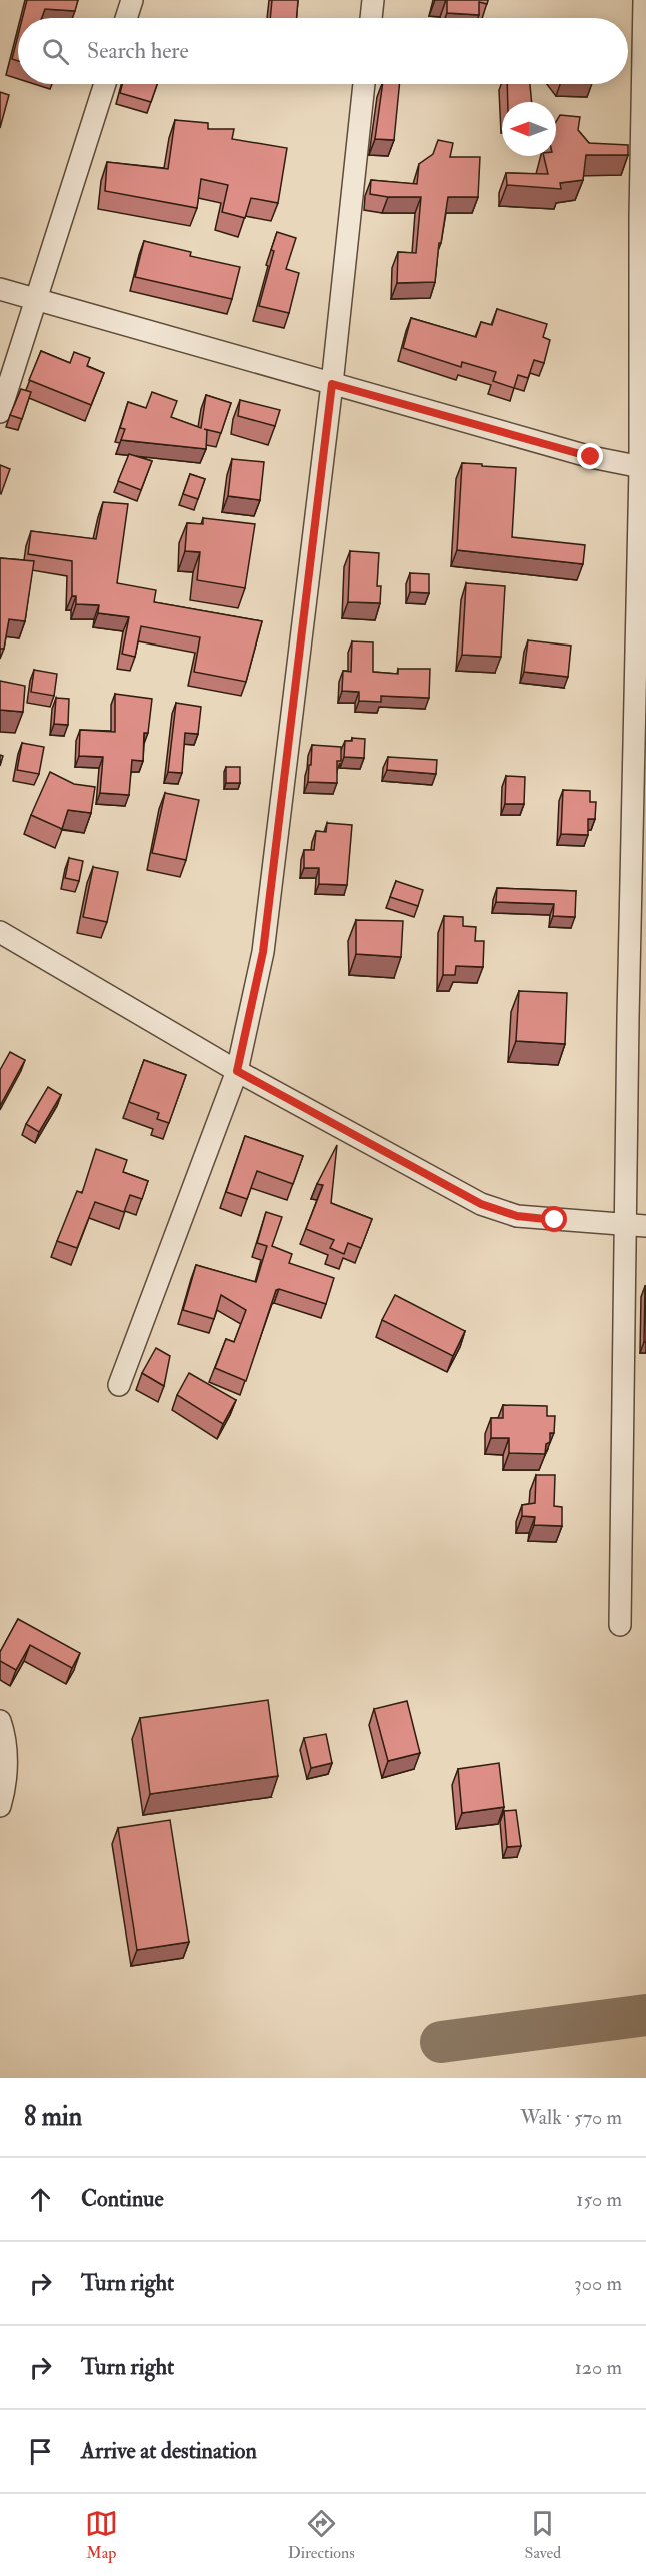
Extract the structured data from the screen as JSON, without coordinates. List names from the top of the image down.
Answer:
{
  "north": "left",
  "page": {
    "search": "Search here",
    "heading": ["8 min", "Walk · 570 m"],
    "list": [
      ["Continue", "150 m"],
      ["Turn right", "300 m"],
      ["Turn right", "120 m"],
      "Arrive at destination"
    ],
    "nav": ["Map", "Directions", "Saved"]
  }
}
